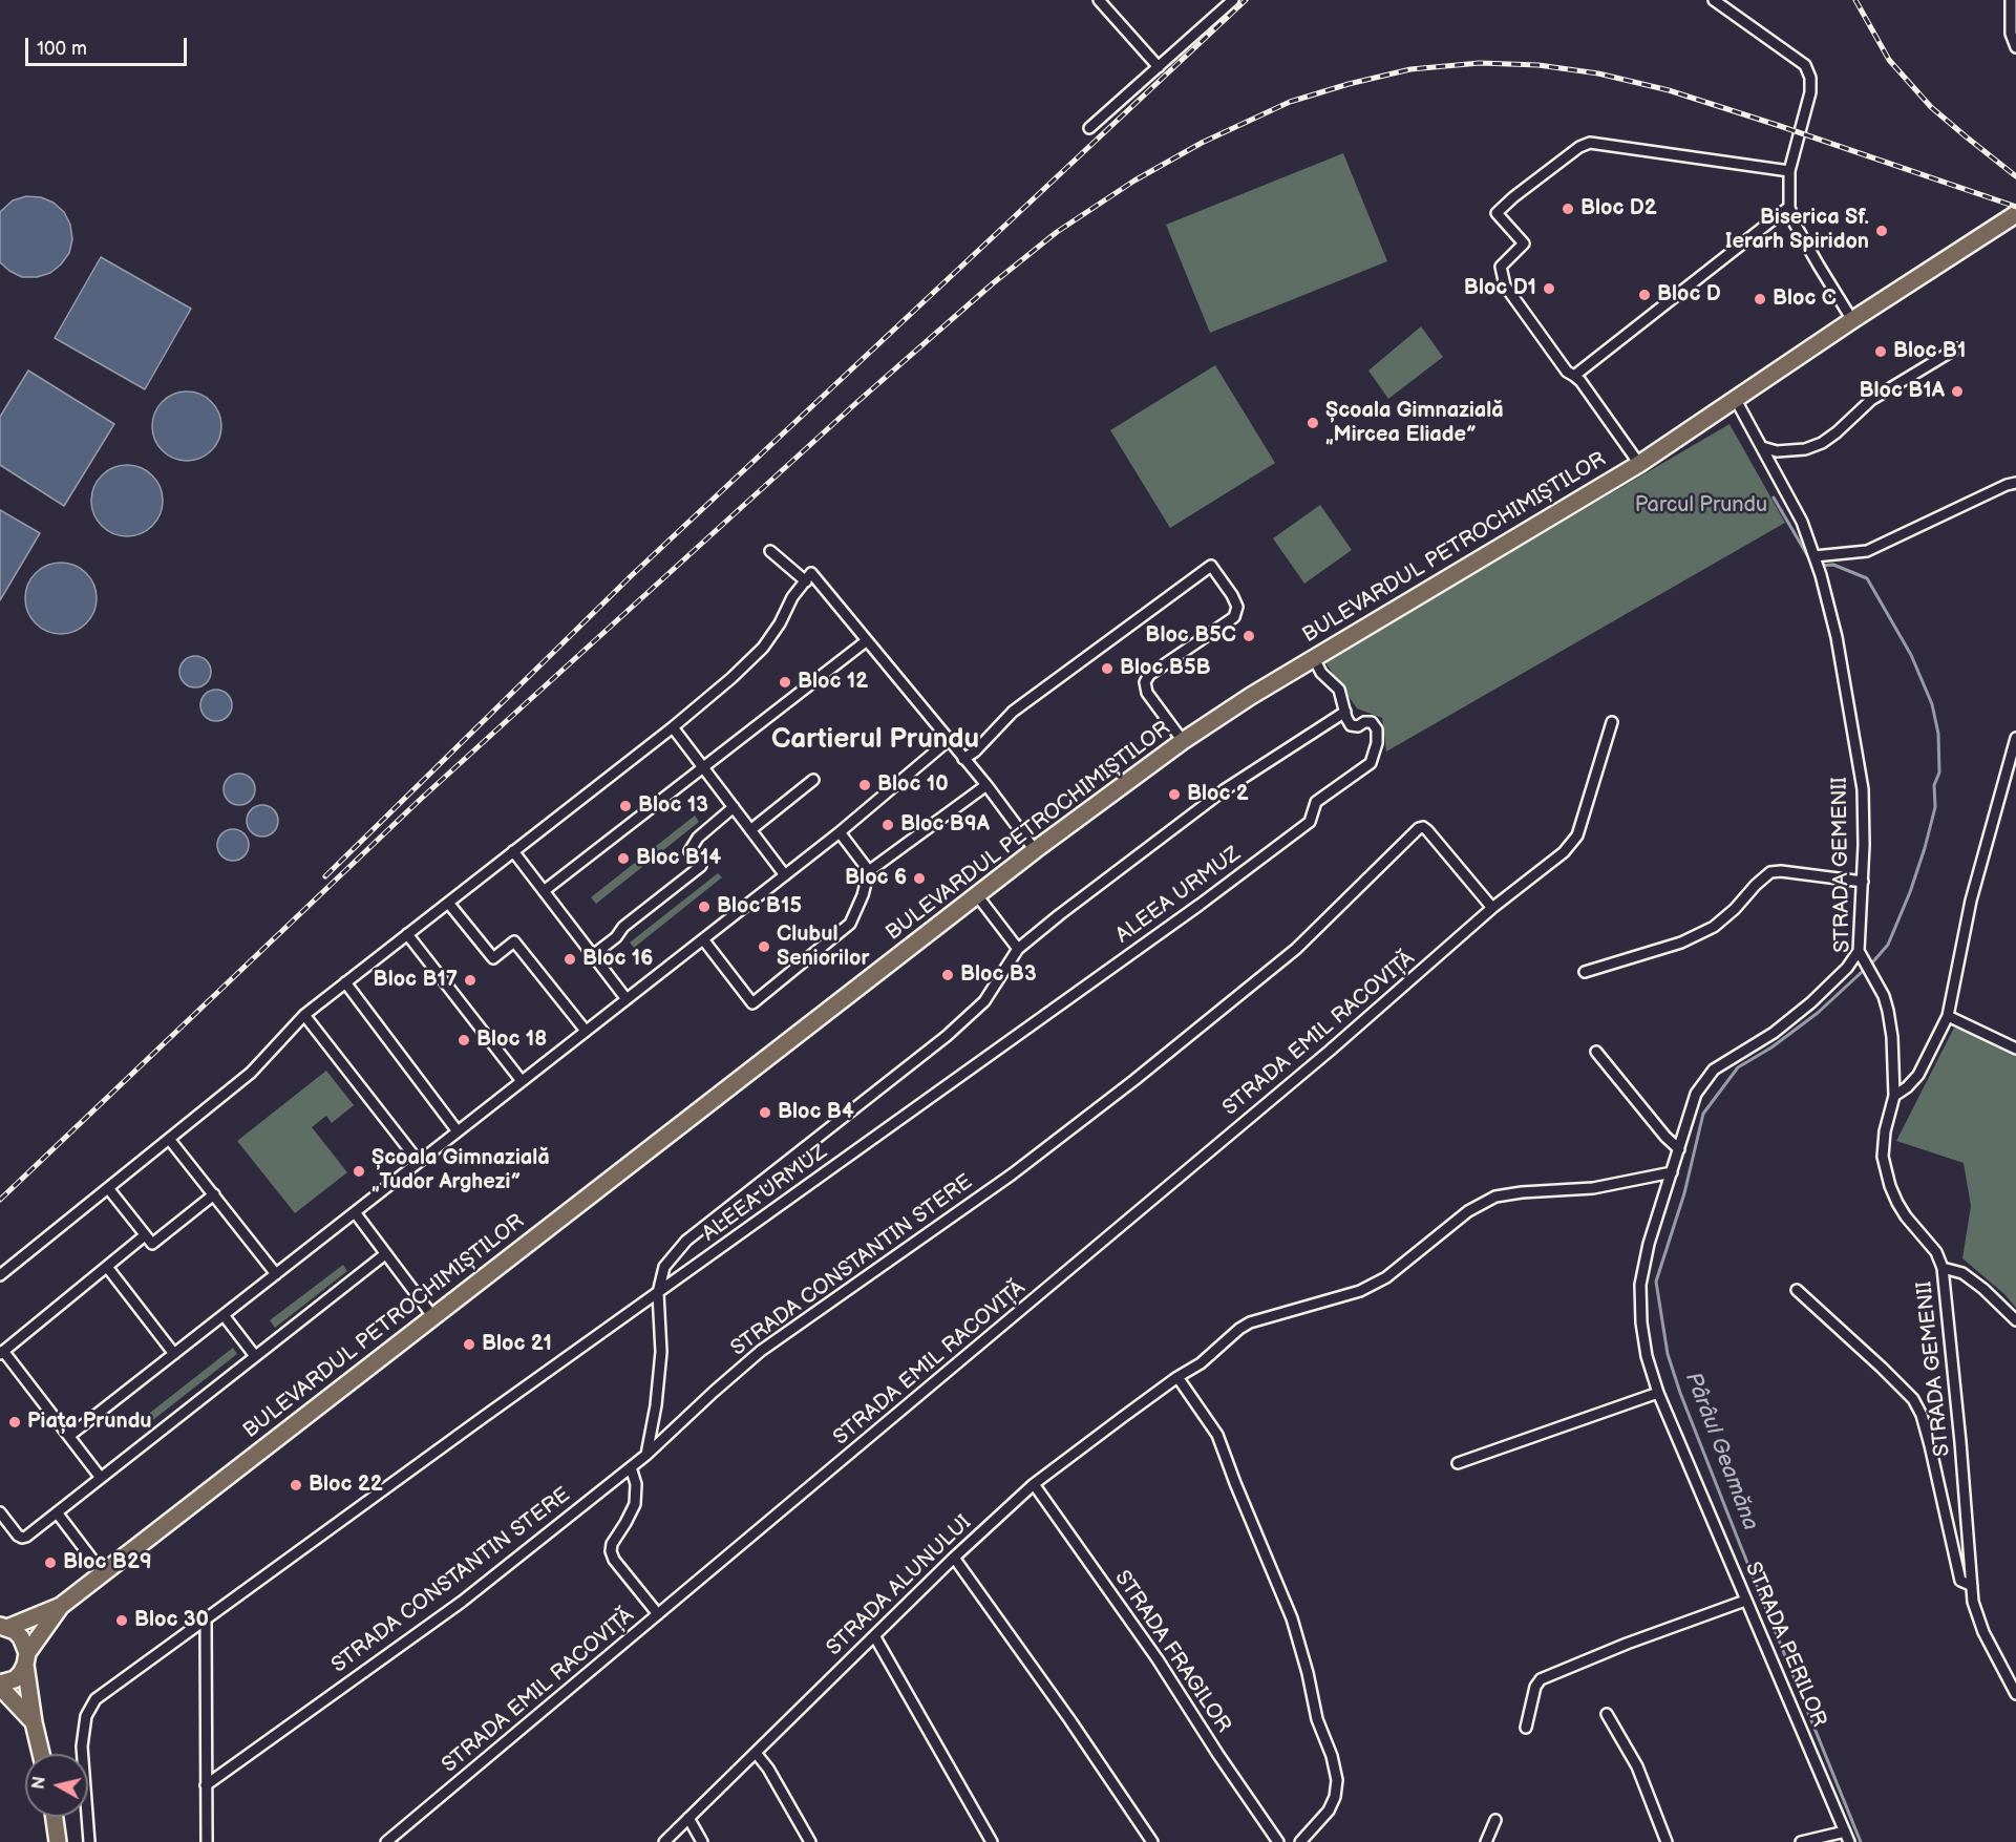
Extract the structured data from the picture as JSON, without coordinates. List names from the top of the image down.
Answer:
{
  "streets": {
    "main road": ["BULEVARDUL PETROCHIMIȘTILOR"],
    "street": [
      "STRADA GEMENII",
      "ALEEA URMUZ",
      "STRADA EMIL RACOVIȚĂ",
      "STRADA CONSTANTIN STERE",
      "STRADA ALUNULUI",
      "STRADA PERILOR",
      "STRADA FRAGILOR"
    ]
  },
  "crossings": [
    ["BULEVARDUL PETROCHIMIȘTILOR", "STRADA GEMENII"],
    ["STRADA GEMENII", "STRADA PERILOR"],
    ["STRADA EMIL RACOVIȚĂ", "STRADA CONSTANTIN STERE"],
    ["STRADA ALUNULUI", "STRADA PERILOR"],
    ["STRADA ALUNULUI", "STRADA FRAGILOR"]
  ],
  "districts": ["Cartierul Prundu"],
  "water": ["Pârâul Geamăna"],
  "parks": ["Parcul Prundu"],
  "places": [
    "Bloc D2",
    "Biserica Sf. Ierarh Spiridon",
    "Bloc D1",
    "Bloc D",
    "Bloc C",
    "Bloc B1",
    "Bloc B1A",
    "Școala Gimnazială „Mircea Eliade”",
    "Bloc B5C",
    "Bloc B5B",
    "Bloc 12",
    "Bloc 10",
    "Bloc 2",
    "Bloc 13",
    "Bloc B9A",
    "Bloc B14",
    "Bloc 6",
    "Bloc B15",
    "Clubul Seniorilor",
    "Bloc 16",
    "Bloc B3",
    "Bloc B17",
    "Bloc 18",
    "Bloc B4",
    "Școala Gimnazială „Tudor Arghezi”",
    "Bloc 21",
    "Piața Prundu",
    "Bloc 22",
    "Bloc B29",
    "Bloc 30"
  ],
  "scale_bar": "100 m",
  "north": "left"
}
